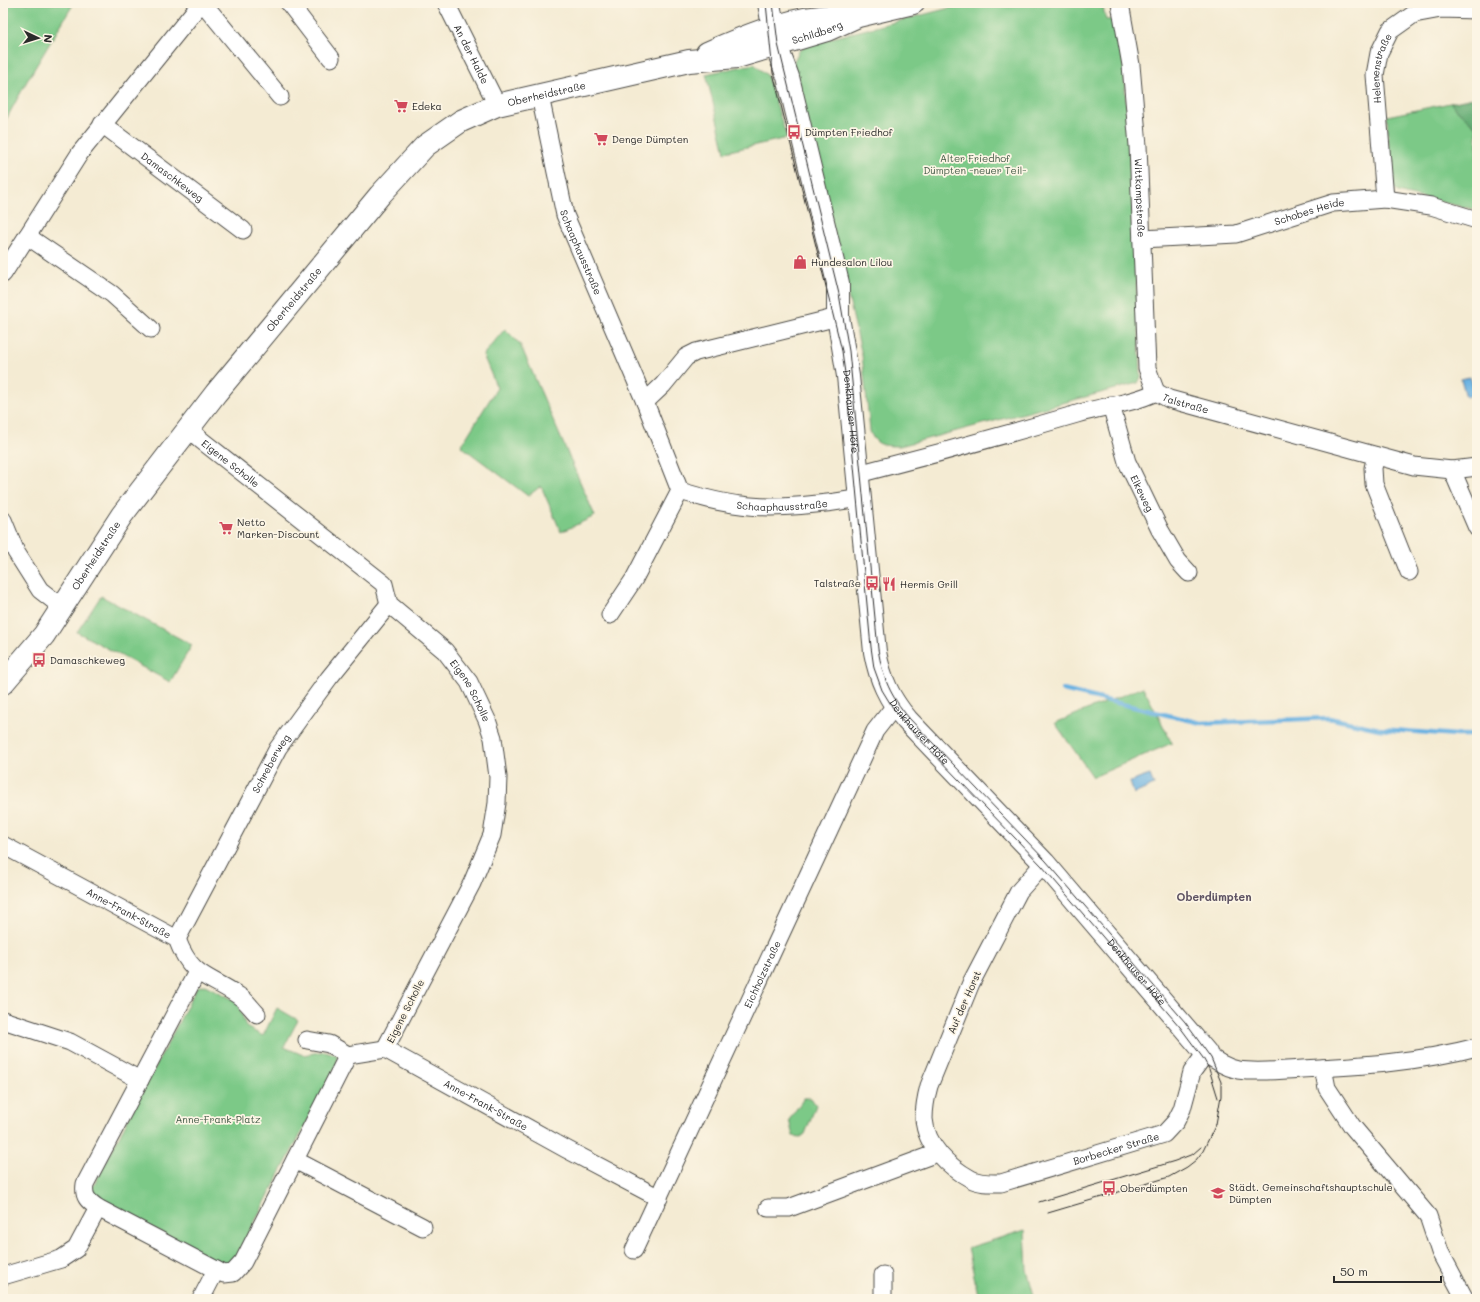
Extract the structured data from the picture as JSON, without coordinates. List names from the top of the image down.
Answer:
{
  "streets": {
    "street": [
      "Schildberg",
      "An der Halde",
      "Helenenstraße",
      "Oberheidstraße",
      "Damaschkeweg",
      "Wittkampstraße",
      "Schobes Heide",
      "Schaaphausstraße",
      "Talstraße",
      "Denkhauser Höfe",
      "Eigene Scholle",
      "Elkeweg",
      "Schreberweg",
      "Anne-Frank-Straße",
      "Eichholzstraße",
      "Auf der Horst",
      "Borbecker Straße"
    ]
  },
  "crossings": [
    ["Schildberg", "Oberheidstraße"],
    ["Schildberg", "Denkhauser Höfe"],
    ["An der Halde", "Oberheidstraße"],
    ["Helenenstraße", "Schobes Heide"],
    ["Oberheidstraße", "Schaaphausstraße"],
    ["Oberheidstraße", "Denkhauser Höfe"],
    ["Oberheidstraße", "Eigene Scholle"],
    ["Wittkampstraße", "Schobes Heide"],
    ["Wittkampstraße", "Talstraße"],
    ["Schaaphausstraße", "Denkhauser Höfe"],
    ["Talstraße", "Denkhauser Höfe"],
    ["Talstraße", "Elkeweg"],
    ["Denkhauser Höfe", "Eichholzstraße"],
    ["Denkhauser Höfe", "Auf der Horst"],
    ["Denkhauser Höfe", "Borbecker Straße"],
    ["Eigene Scholle", "Schreberweg"],
    ["Eigene Scholle", "Anne-Frank-Straße"],
    ["Schreberweg", "Anne-Frank-Straße"],
    ["Anne-Frank-Straße", "Eichholzstraße"],
    ["Auf der Horst", "Borbecker Straße"]
  ],
  "districts": ["Oberdümpten"],
  "parks": ["Alter Friedhof Dümpten -neuer Teil-", "Anne-Frank-Platz"],
  "places": {
    "supermarket": ["Edeka", "Denge Dümpten", "Netto Marken-Discount"],
    "bus stop": [
      "Dümpten Friedhof",
      "Talstraße",
      "Damaschkeweg",
      "Oberdümpten"
    ],
    "shop": ["Hundesalon Lilou"],
    "restaurant": ["Hermis Grill"],
    "school or university": ["Städt. Gemeinschaftshauptschule Dümpten"]
  },
  "scale_bar": "50 m",
  "north": "right"
}
